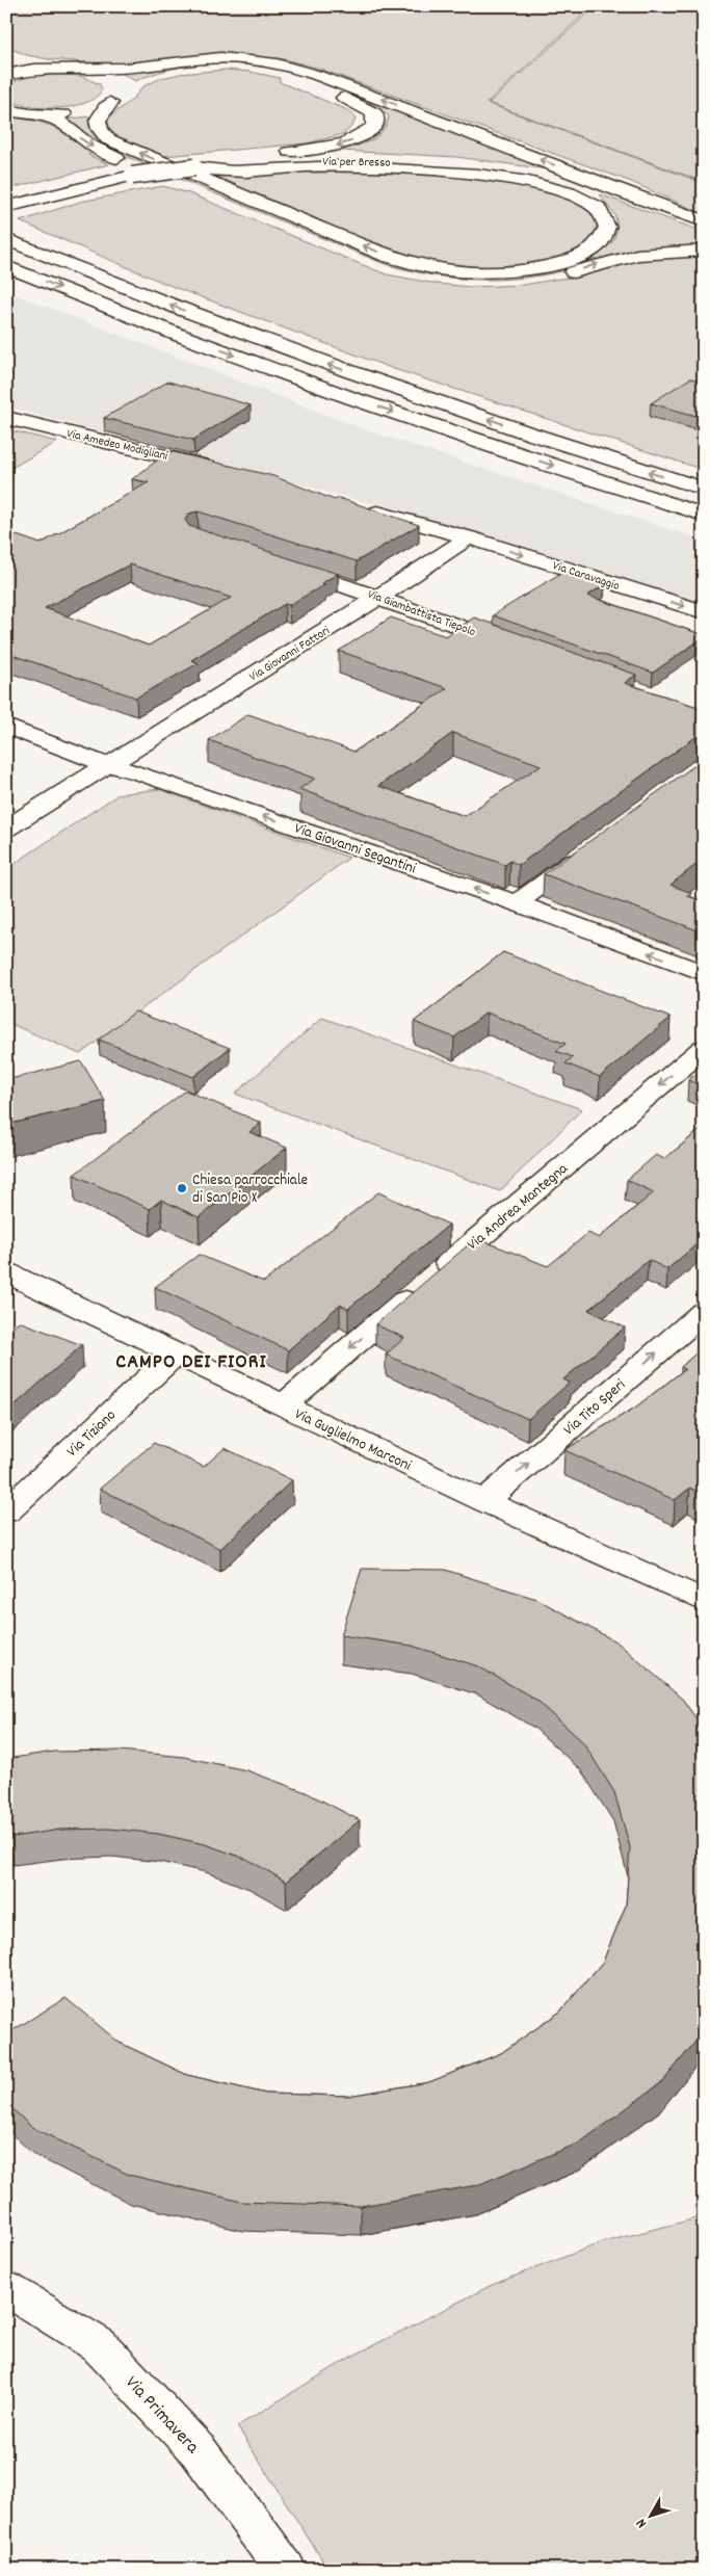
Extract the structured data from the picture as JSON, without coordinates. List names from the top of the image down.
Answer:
{
  "streets": {
    "main road": [
      "Via per Bresso",
      "Via Amedeo Modigliani",
      "Via Caravaggio",
      "Via Giambattista Tiepolo",
      "Via Giovanni Fattori",
      "Via Giovanni Segantini",
      "Via Andrea Mantegna",
      "Via Tito Speri",
      "Via Tiziano",
      "Via Guglielmo Marconi",
      "Via Primavera"
    ]
  },
  "crossings": [
    ["Via Caravaggio", "Via Giovanni Fattori"],
    ["Via Giambattista Tiepolo", "Via Giovanni Fattori"],
    ["Via Giovanni Fattori", "Via Giovanni Segantini"],
    ["Via Andrea Mantegna", "Via Guglielmo Marconi"],
    ["Via Tito Speri", "Via Guglielmo Marconi"],
    ["Via Tiziano", "Via Guglielmo Marconi"]
  ],
  "one_way": ["Via Giovanni Segantini", "Via Andrea Mantegna", "Via Tito Speri"],
  "districts": ["CAMPO DEI FIORI"],
  "places": ["Chiesa parrocchiale di San Pio X"],
  "north": "bottom left"
}
